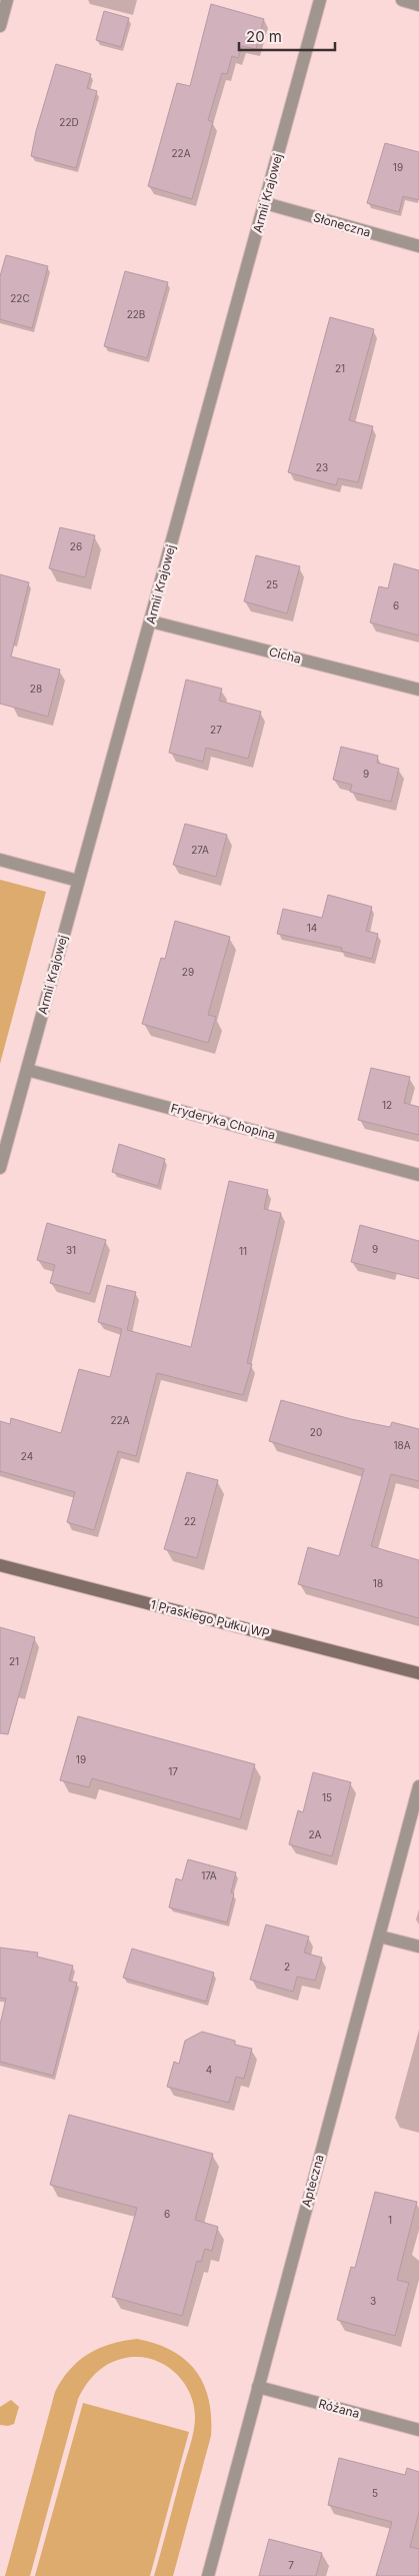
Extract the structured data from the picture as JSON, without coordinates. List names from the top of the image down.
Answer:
{
  "streets": {
    "street": [
      "Armii Krajowej",
      "Słoneczna",
      "Cicha",
      "Fryderyka Chopina",
      "1 Praskiego Pułku WP",
      "Apteczna",
      "Różana"
    ]
  },
  "crossings": [
    ["Armii Krajowej", "Słoneczna"],
    ["Armii Krajowej", "Cicha"],
    ["Armii Krajowej", "Fryderyka Chopina"],
    ["Apteczna", "Różana"]
  ],
  "house_numbers": [
    "22D",
    "22A",
    "19",
    "22C",
    "22B",
    "21",
    "23",
    "26",
    "25",
    "6",
    "28",
    "27",
    "9",
    "27A",
    "14",
    "29",
    "12",
    "9",
    "31",
    "11",
    "22A",
    "20",
    "18A",
    "24",
    "22",
    "18",
    "21",
    "19",
    "17",
    "15",
    "2A",
    "17A",
    "2",
    "4",
    "6",
    "1",
    "3",
    "5",
    "7"
  ],
  "scale_bar": "20 m"
}
